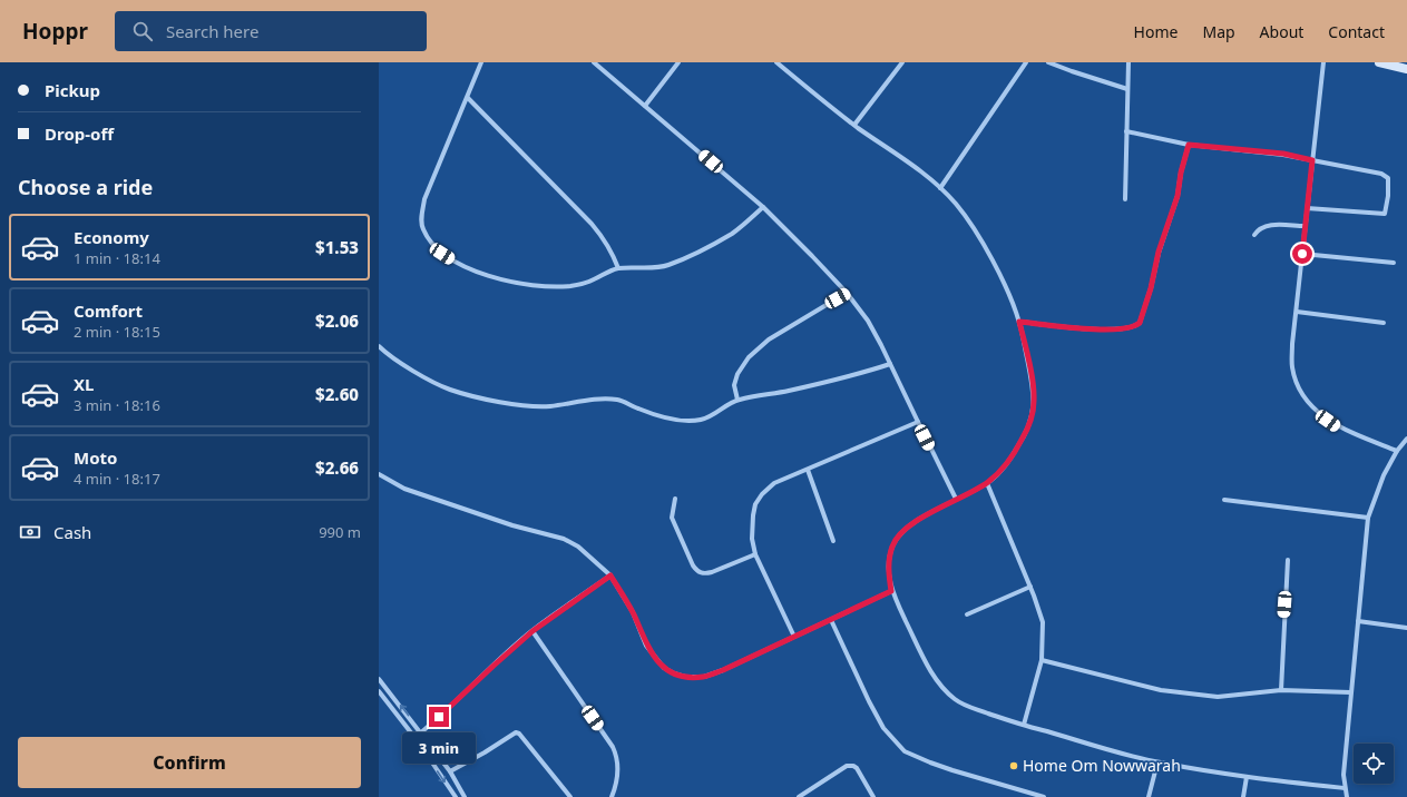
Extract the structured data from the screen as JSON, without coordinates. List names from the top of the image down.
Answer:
{
  "places": ["Home Om Nowwarah"],
  "page": {
    "header": "Hoppr",
    "search": "Search here",
    "nav": [
      "Home",
      "Map",
      "About",
      "Contact"
    ],
    "banner": ["Pickup", "Drop-off"],
    "heading": "Choose a ride",
    "list": [
      {
        "name": "Economy",
        "note": "1 min · 18:14",
        "value": "$1.53"
      },
      {
        "name": "Comfort",
        "note": "2 min · 18:15",
        "value": "$2.06"
      },
      {
        "name": "XL",
        "note": "3 min · 18:16",
        "value": "$2.60"
      },
      {
        "name": "Moto",
        "note": "4 min · 18:17",
        "value": "$2.66"
      }
    ],
    "pay": ["Cash", "990 m"],
    "buttons": "Confirm",
    "bubble": "3 min"
  }
}
